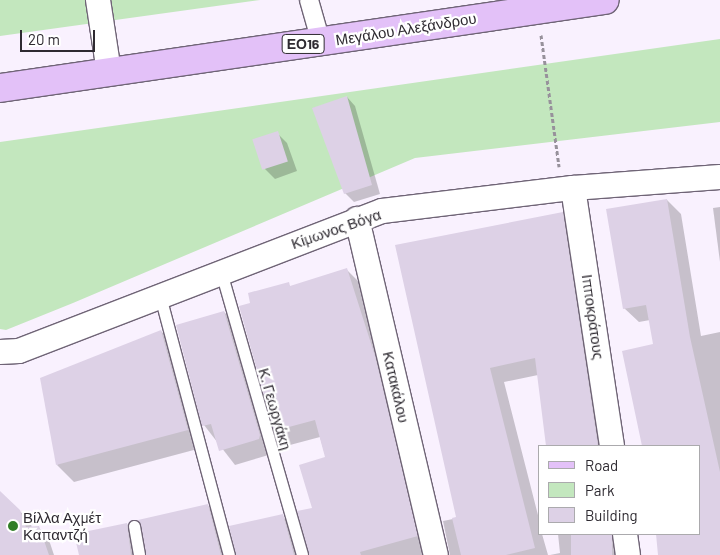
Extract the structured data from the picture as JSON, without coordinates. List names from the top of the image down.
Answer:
{
  "streets": {
    "main road": ["Μεγάλου Αλεξάνδρου", "ΕΟ16"],
    "street": ["Κίμωνος Βόγα", "Ιπποκράτους", "Κατακάλου"],
    "lane": ["Κ. Γεωργάκη"]
  },
  "crossings": [
    ["Κίμωνος Βόγα", "Ιπποκράτους"],
    ["Κίμωνος Βόγα", "Κατακάλου"],
    ["Κίμωνος Βόγα", "Κ. Γεωργάκη"]
  ],
  "places": ["Βίλλα Αχμέτ Καπαντζή"],
  "legend": ["Road", "Park", "Building"],
  "scale_bar": "20 m"
}
